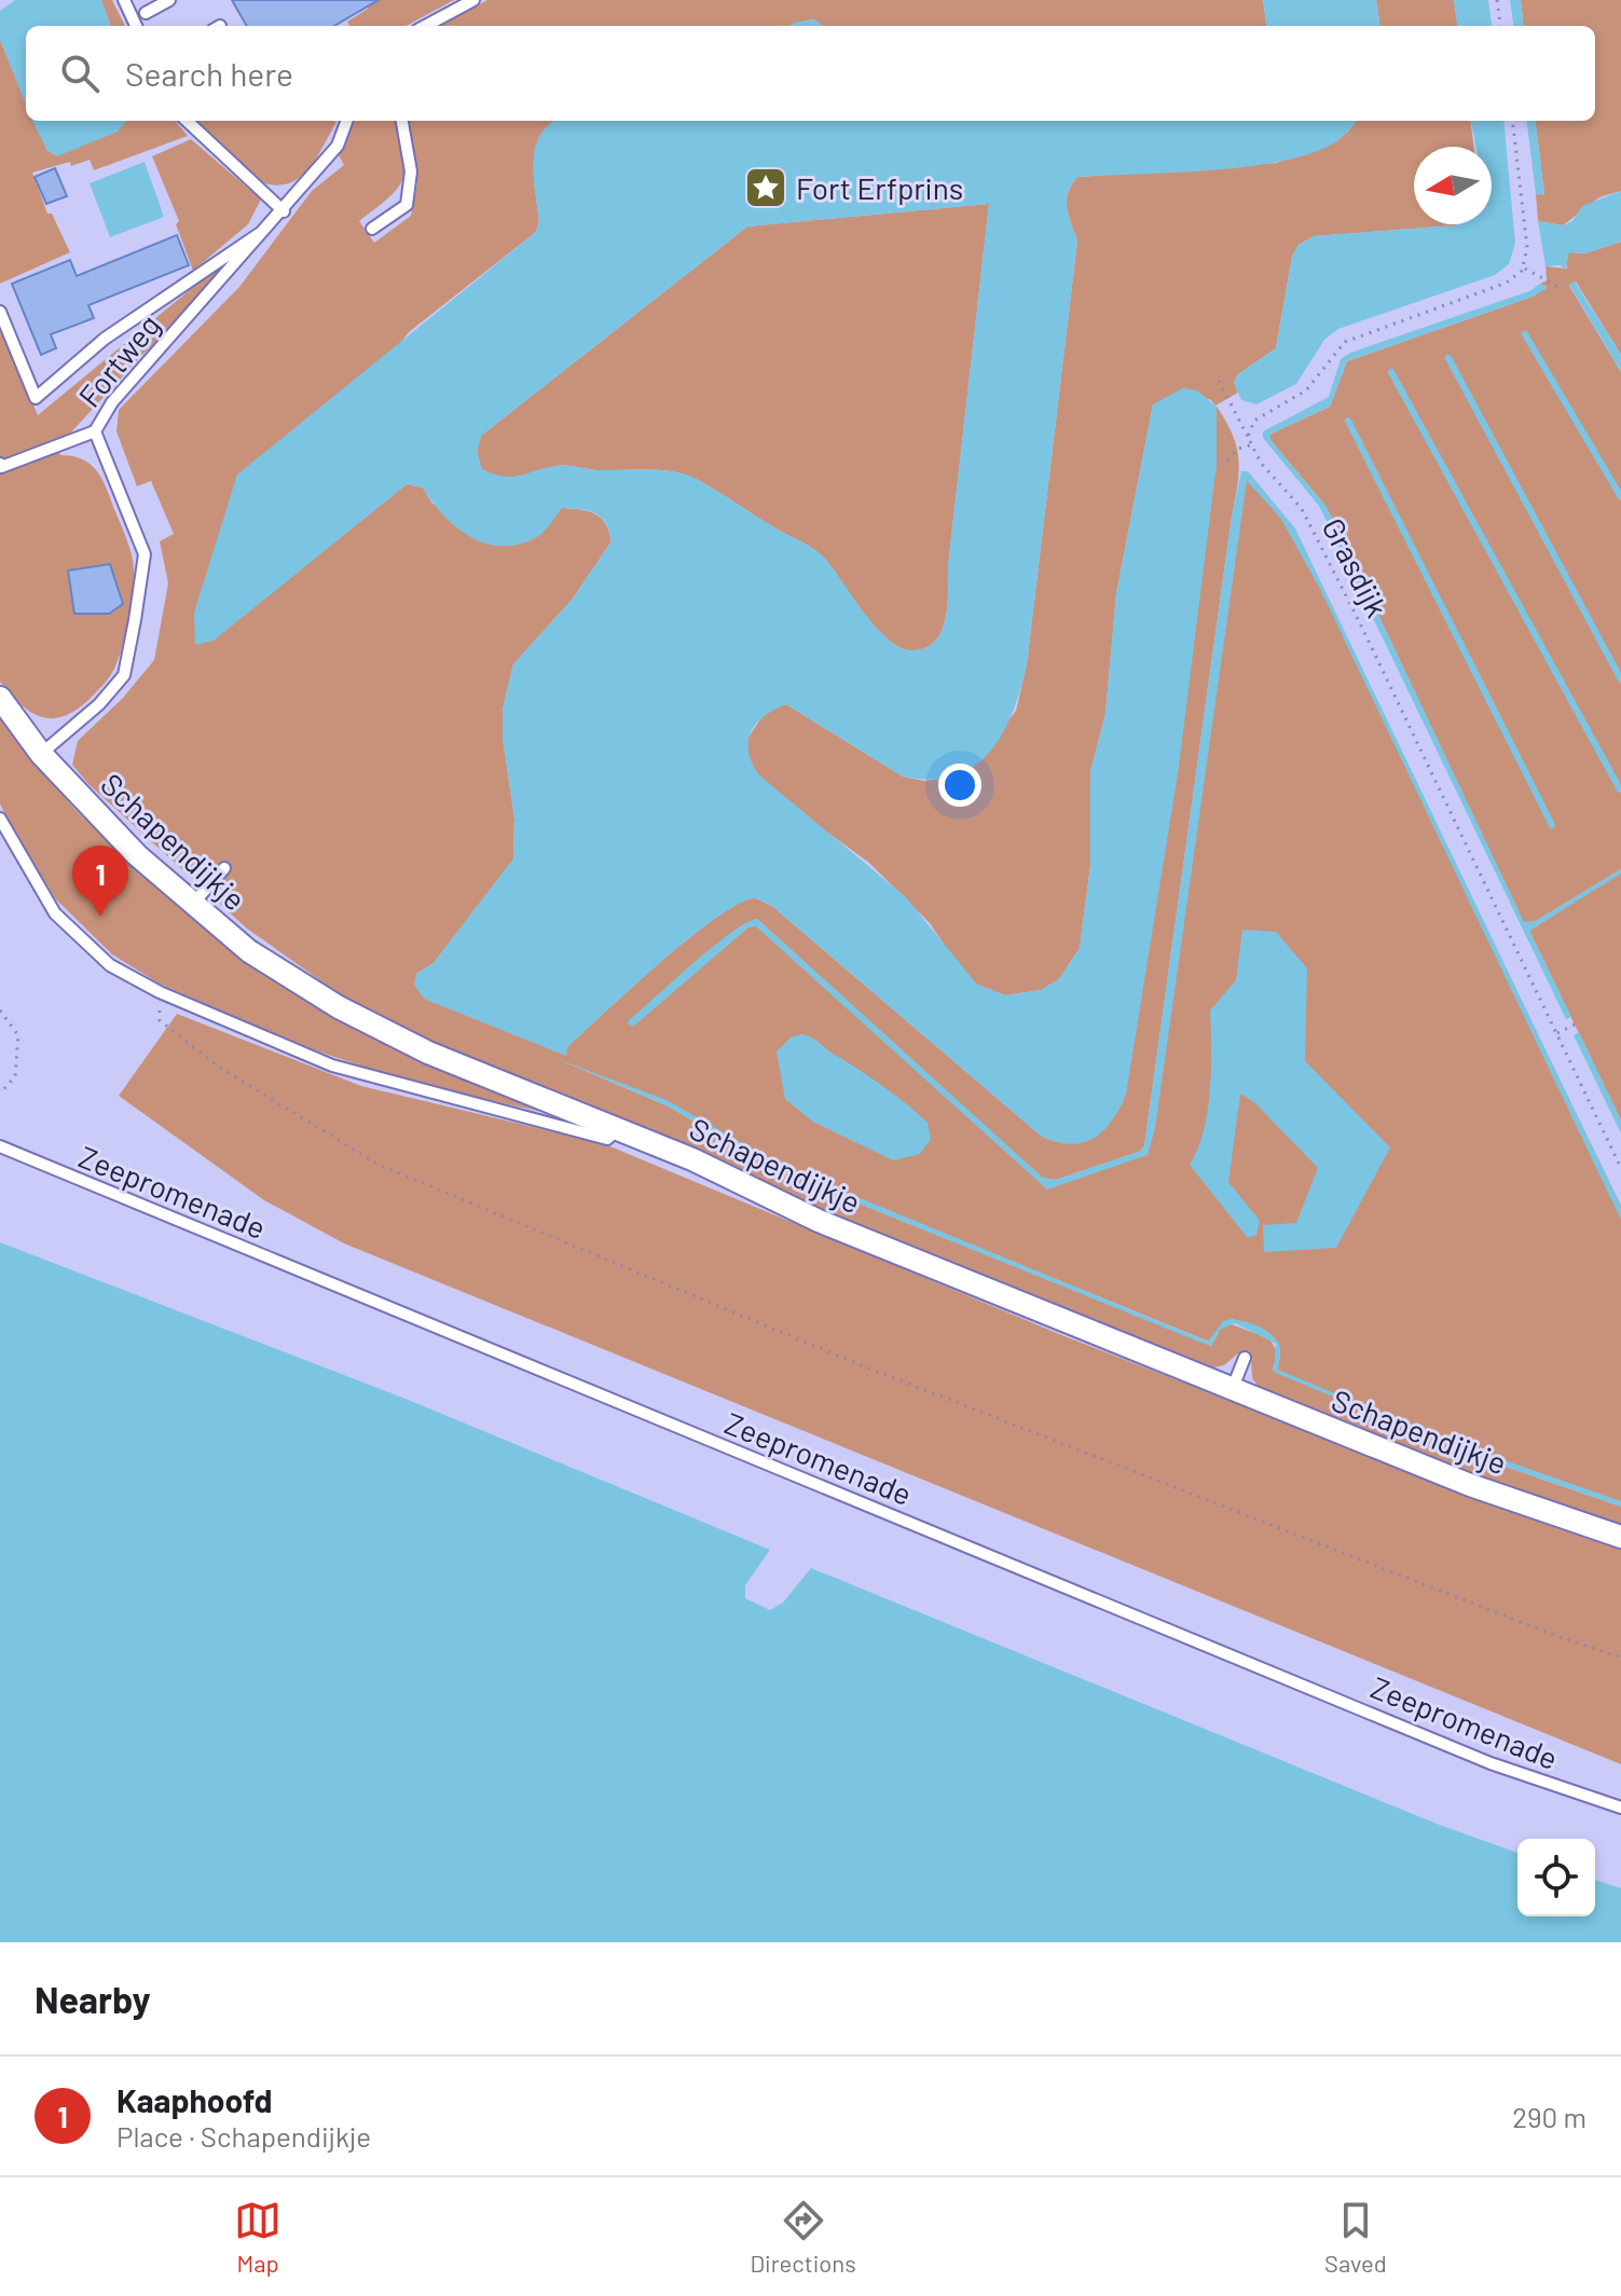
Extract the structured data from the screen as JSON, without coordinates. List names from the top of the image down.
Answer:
{
  "streets": {
    "street": ["Schapendijkje"],
    "lane": ["Fortweg", "Zeepromenade"],
    "path": ["Grasdijk"]
  },
  "crossings": [
    ["Fortweg", "Schapendijkje"]
  ],
  "places": {
    "place": ["Fort Erfprins"]
  },
  "north": "left",
  "page": {
    "search": "Search here",
    "pins": "1",
    "heading": "Nearby",
    "list": [
      {
        "mark": "1",
        "name": "Kaaphoofd",
        "note": "Place · Schapendijkje",
        "value": "290 m"
      }
    ],
    "nav": ["Map", "Directions", "Saved"]
  }
}
